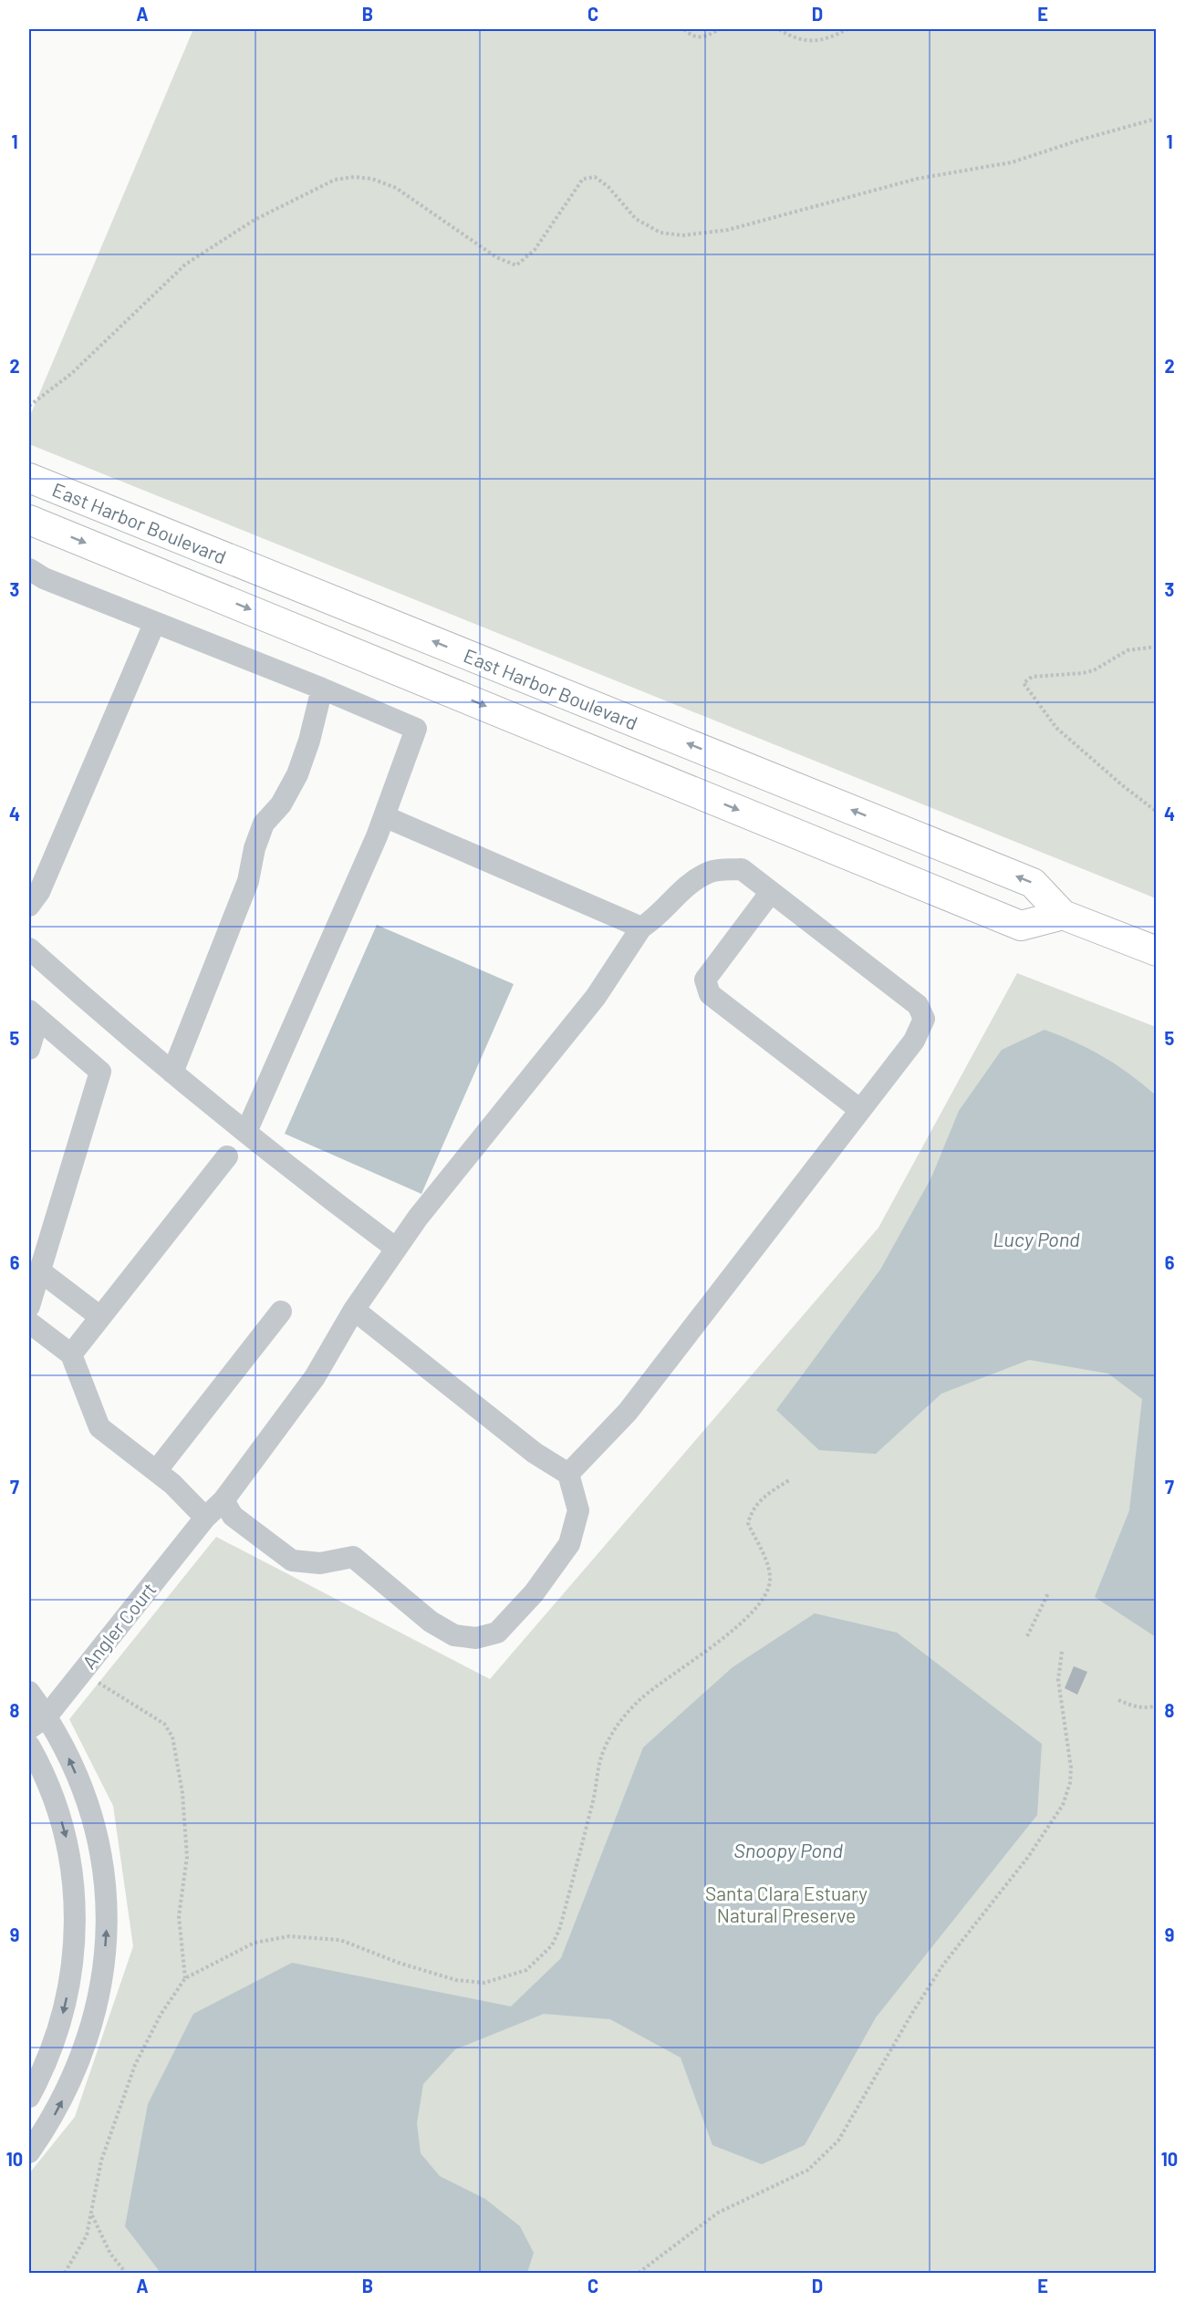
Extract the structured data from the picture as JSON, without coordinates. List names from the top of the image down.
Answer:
{
  "streets": {
    "main road": ["East Harbor Boulevard"],
    "street": ["Angler Court"]
  },
  "water": ["Lucy Pond", "Snoopy Pond"],
  "parks": ["Santa Clara Estuary Natural Preserve"],
  "grid": {
    "columns": [
      "A",
      "B",
      "C",
      "D",
      "E"
    ],
    "rows": [
      "1",
      "2",
      "3",
      "4",
      "5",
      "6",
      "7",
      "8",
      "9",
      "10"
    ]
  }
}
